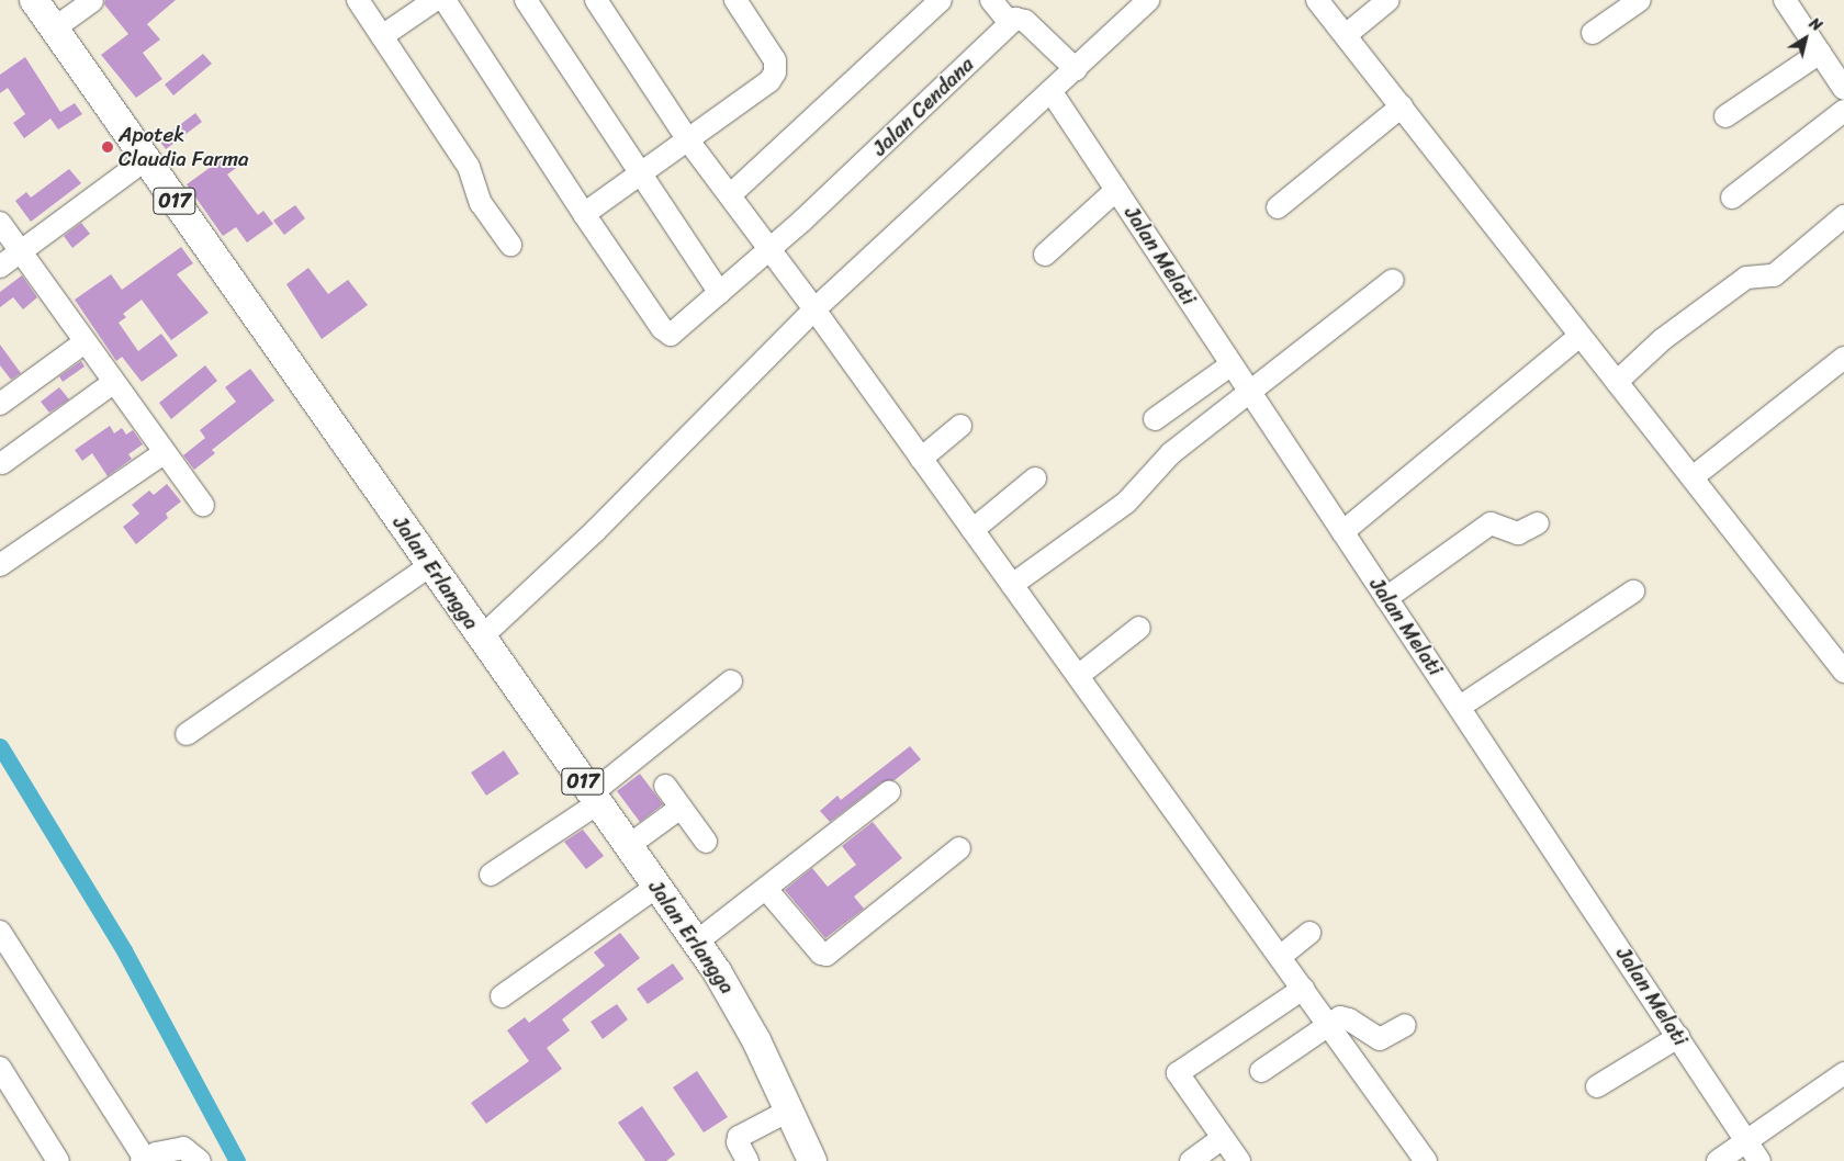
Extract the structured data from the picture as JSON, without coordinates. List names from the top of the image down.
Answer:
{
  "streets": {
    "main road": ["017", "Jalan Erlangga"],
    "street": ["Jalan Cendana", "Jalan Melati"]
  },
  "places": ["Apotek Claudia Farma"],
  "north": "top right"
}
